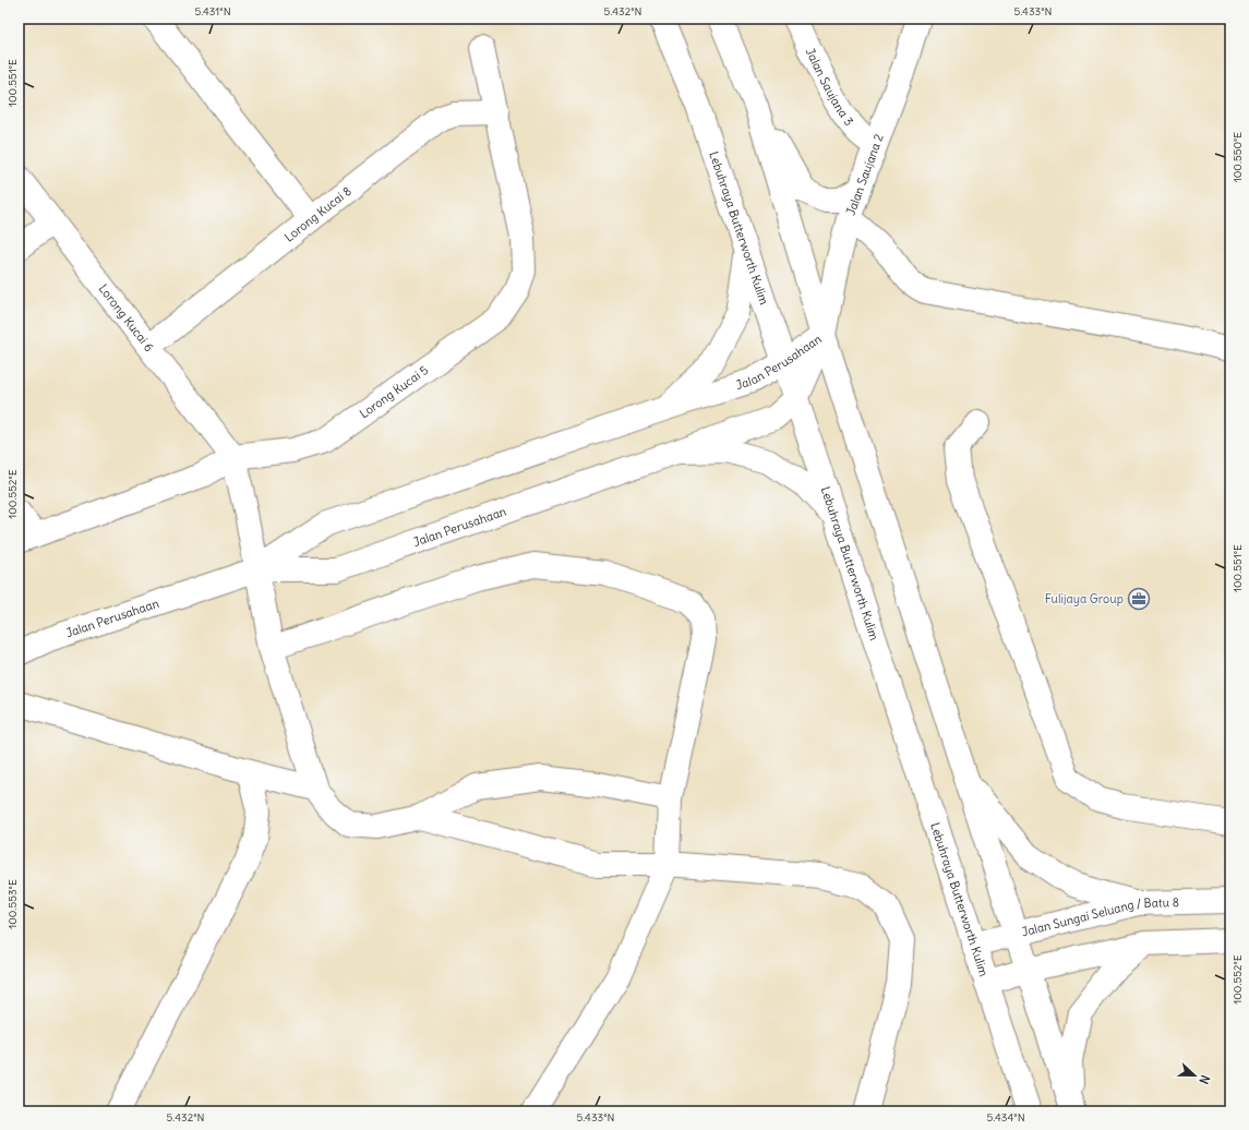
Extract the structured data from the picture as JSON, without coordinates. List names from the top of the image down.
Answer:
{
  "streets": {
    "main road": [
      "Jalan Saujana 3",
      "Jalan Saujana 2",
      "Lorong Kucai 8",
      "Lebuhraya Butterworth Kulim",
      "Lorong Kucai 6",
      "Jalan Perusahaan",
      "Lorong Kucai 5",
      "Jalan Sungai Seluang / Batu 8"
    ]
  },
  "crossings": [
    ["Jalan Saujana 3", "Jalan Saujana 2"],
    ["Jalan Saujana 2", "Jalan Perusahaan"],
    ["Lorong Kucai 8", "Lorong Kucai 6"],
    ["Lorong Kucai 8", "Lorong Kucai 5"],
    ["Lebuhraya Butterworth Kulim", "Jalan Perusahaan"],
    ["Lebuhraya Butterworth Kulim", "Jalan Sungai Seluang / Batu 8"],
    ["Lorong Kucai 6", "Lorong Kucai 5"]
  ],
  "places": {
    "office": ["Fulijaya Group"]
  },
  "north": "right",
  "coordinates": [
    "5.431°N",
    "5.432°N",
    "5.433°N",
    "100.551°E",
    "100.550°E",
    "100.552°E",
    "100.553°E",
    "5.434°N"
  ]
}
